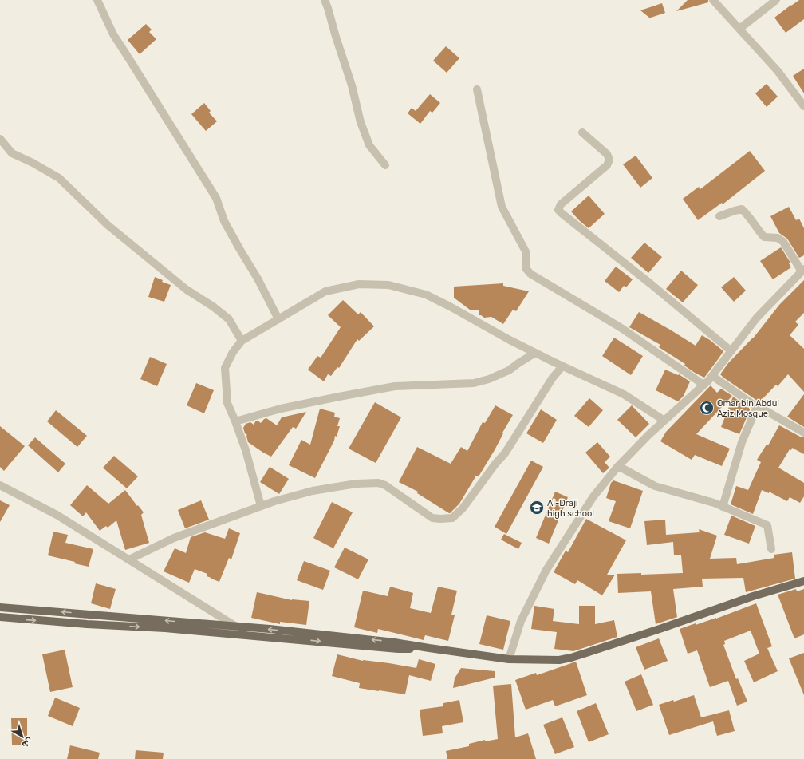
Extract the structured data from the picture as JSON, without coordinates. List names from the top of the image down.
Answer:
{
  "places": {
    "mosque": ["Omar bin Abdul Aziz Mosque"],
    "school or university": ["Al-Draji high school"]
  },
  "north": "bottom right"
}
